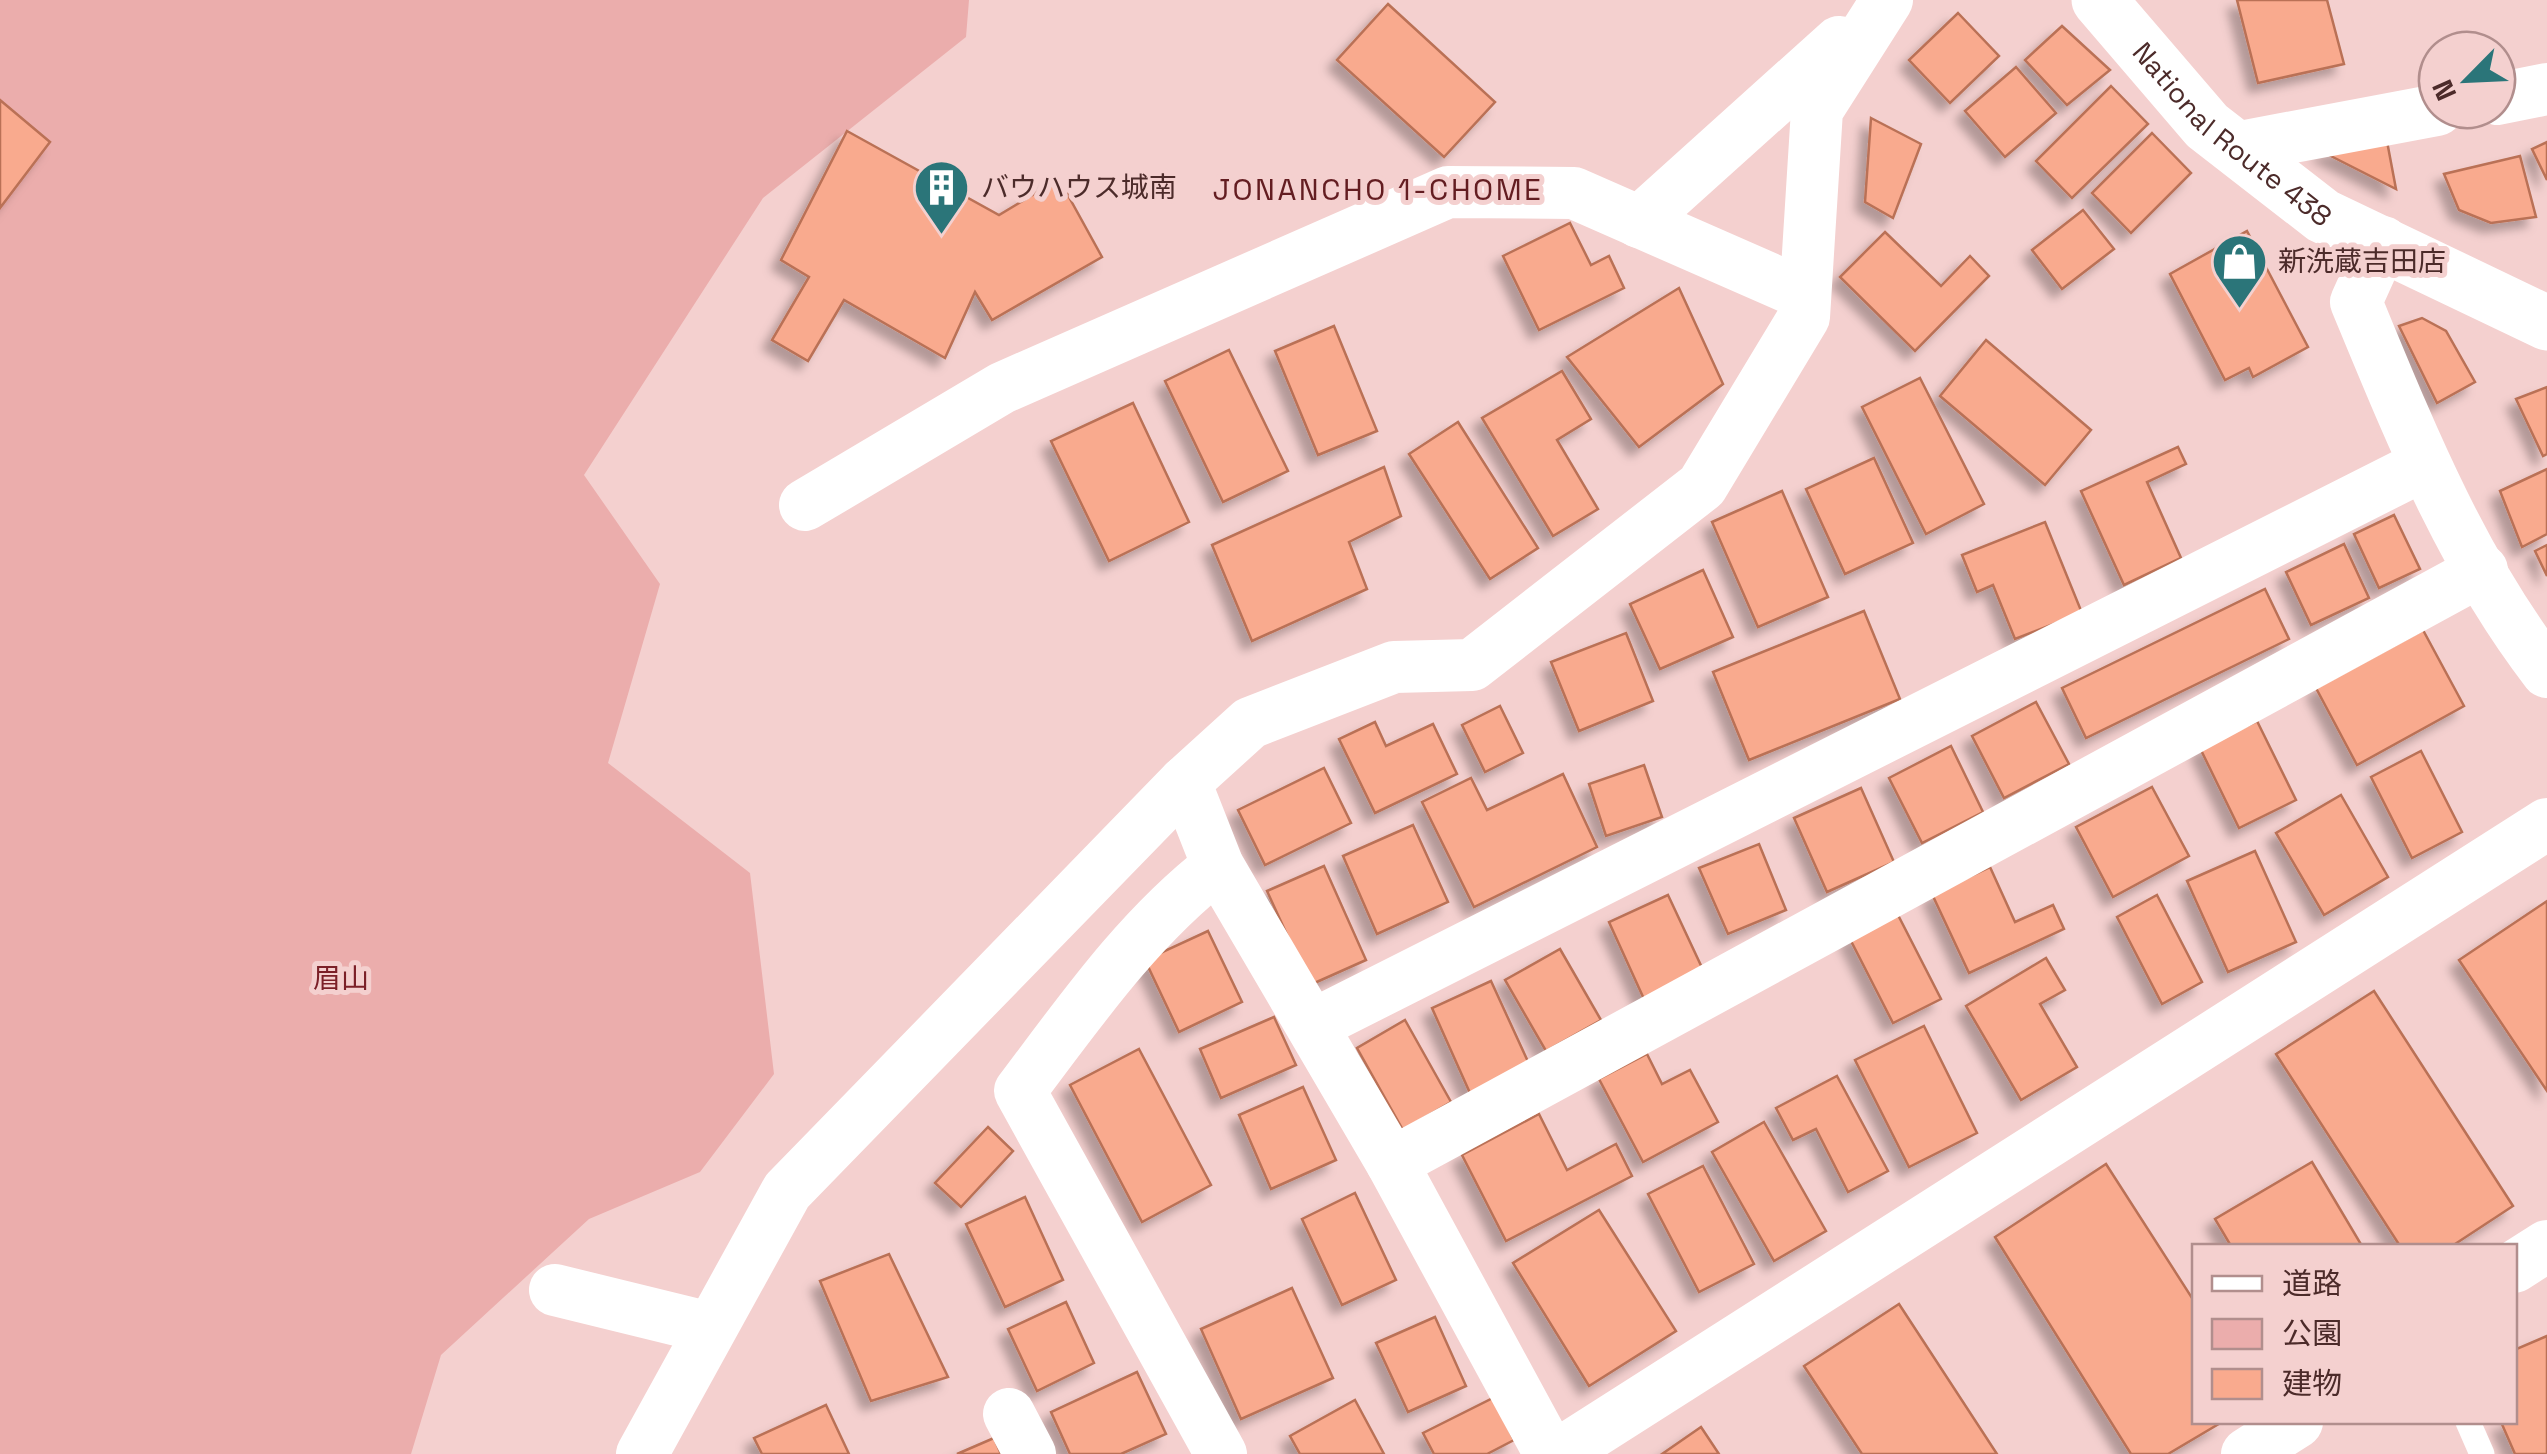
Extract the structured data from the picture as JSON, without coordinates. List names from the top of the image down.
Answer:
{
  "streets": {
    "highway": ["National Route 438"]
  },
  "districts": ["JONANCHO 1-CHOME"],
  "parks": ["眉山"],
  "places": {
    "building": ["バウハウス城南"],
    "shop": ["新洗蔵吉田店"]
  },
  "legend": ["道路", "公園", "建物"],
  "north": "bottom left"
}
